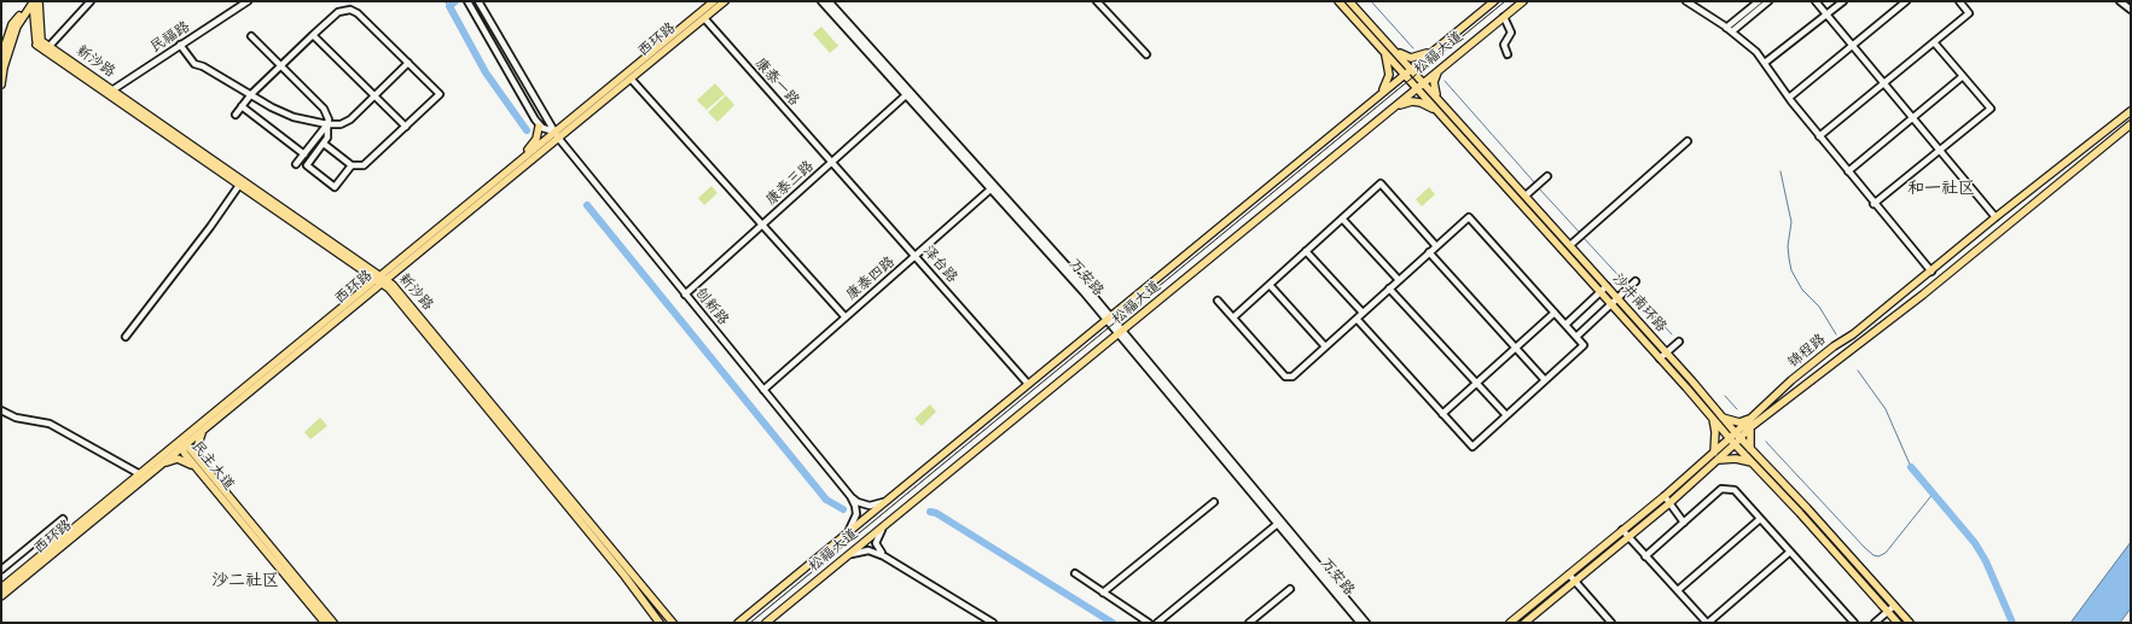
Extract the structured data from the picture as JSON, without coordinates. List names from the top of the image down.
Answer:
{
  "streets": {
    "main road": [
      "西环路",
      "松福大道",
      "新沙路",
      "沙井南环路",
      "锦程路",
      "民主大道"
    ],
    "street": [
      "民福路",
      "康泰一路",
      "康泰三路",
      "泽台路",
      "万安路",
      "康泰四路",
      "创新路"
    ]
  },
  "crossings": [
    ["民福路", "新沙路"],
    ["西环路", "新沙路"],
    ["西环路", "康泰一路"],
    ["西环路", "创新路"],
    ["西环路", "民主大道"],
    ["松福大道", "泽台路"],
    ["松福大道", "万安路"],
    ["松福大道", "沙井南环路"],
    ["松福大道", "创新路"],
    ["康泰一路", "康泰三路"],
    ["康泰一路", "泽台路"],
    ["康泰三路", "泽台路"],
    ["康泰三路", "万安路"],
    ["康泰三路", "创新路"],
    ["泽台路", "康泰四路"],
    ["万安路", "康泰四路"],
    ["康泰四路", "创新路"],
    ["沙井南环路", "锦程路"]
  ],
  "districts": ["和一社区", "沙二社区"]
}
